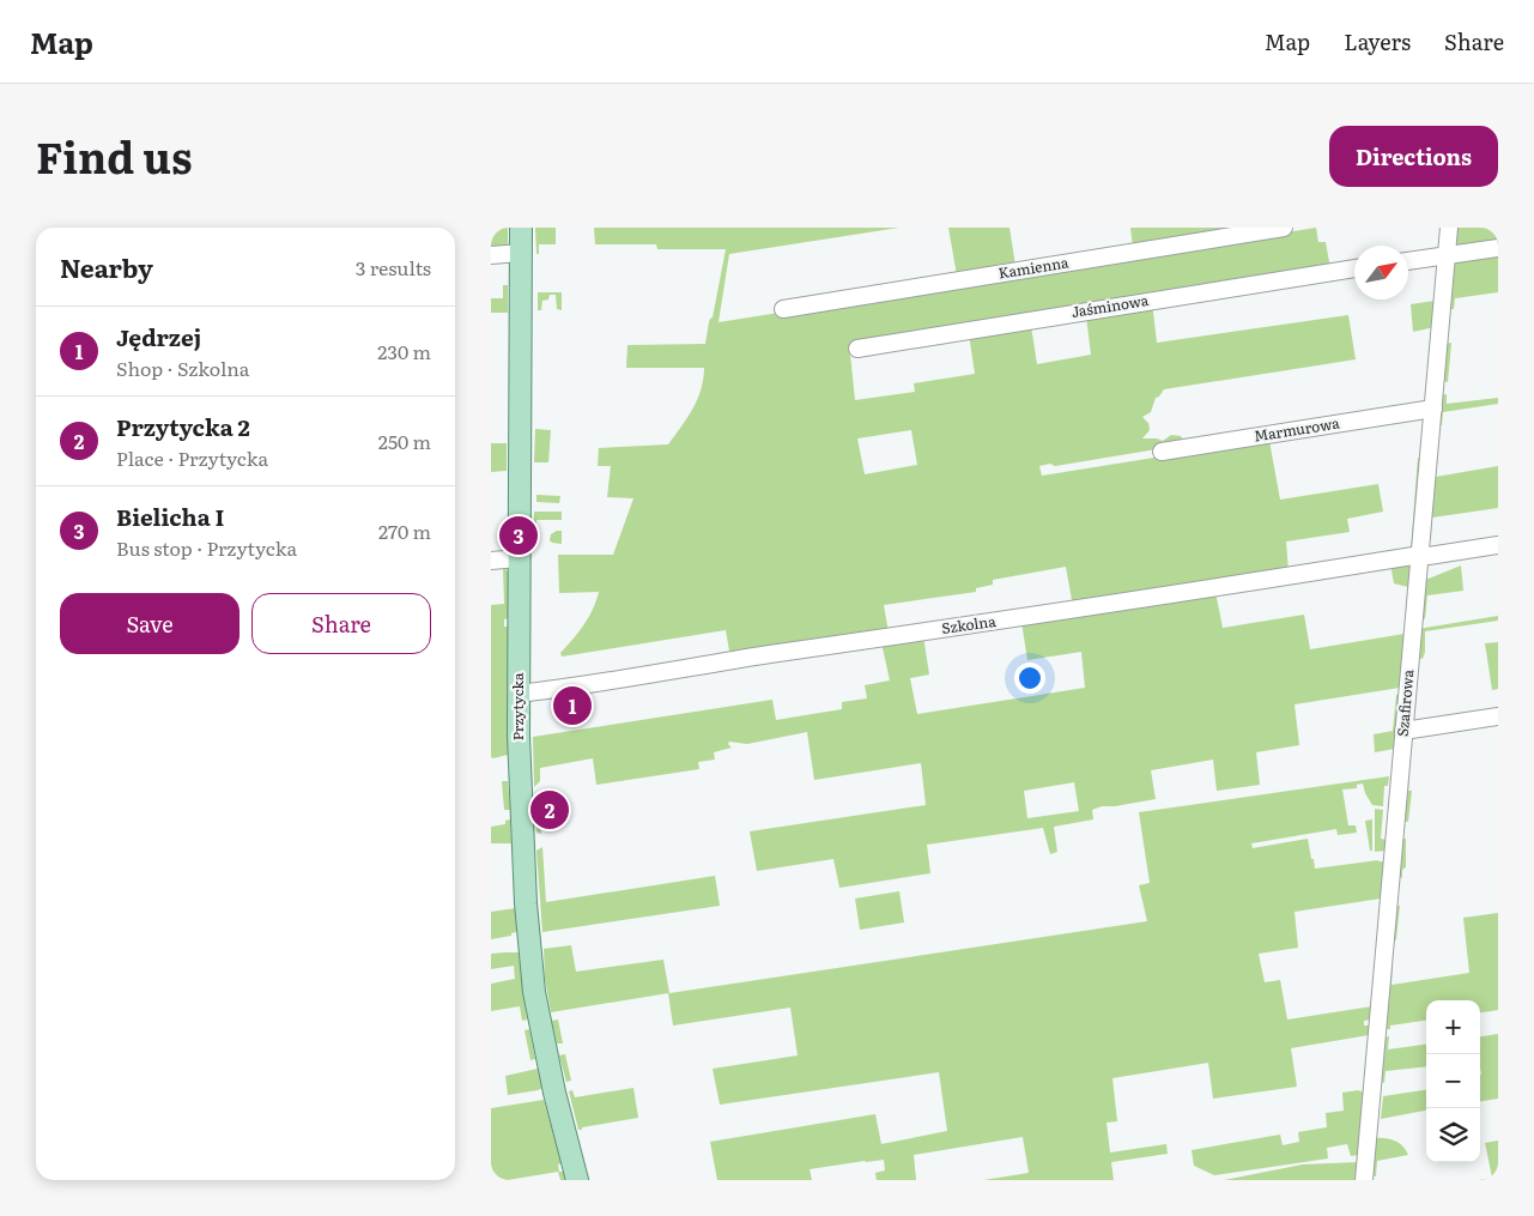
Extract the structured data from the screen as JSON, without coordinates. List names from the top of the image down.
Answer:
{
  "streets": {
    "main road": ["Przytycka"],
    "street": [
      "Kamienna",
      "Jaśminowa",
      "Marmurowa",
      "Szkolna",
      "Szafirowa"
    ]
  },
  "crossings": [
    ["Marmurowa", "Szafirowa"],
    ["Szkolna", "Szafirowa"],
    ["Szkolna", "Przytycka"]
  ],
  "north": "top right",
  "page": {
    "header": "Map",
    "nav": ["Map", "Layers", "Share"],
    "title": "Find us",
    "buttons": [
      "Directions",
      ["Save", "Share"]
    ],
    "heading": ["Nearby", "3 results"],
    "list": [
      {
        "mark": "1",
        "name": "Jędrzej",
        "note": "Shop · Szkolna",
        "value": "230 m"
      },
      {
        "mark": "2",
        "name": "Przytycka 2",
        "note": "Place · Przytycka",
        "value": "250 m"
      },
      {
        "mark": "3",
        "name": "Bielicha I",
        "note": "Bus stop · Przytycka",
        "value": "270 m"
      }
    ],
    "pins": ["3", "1", "2"],
    "map_buttons": ["+", "−"]
  }
}
